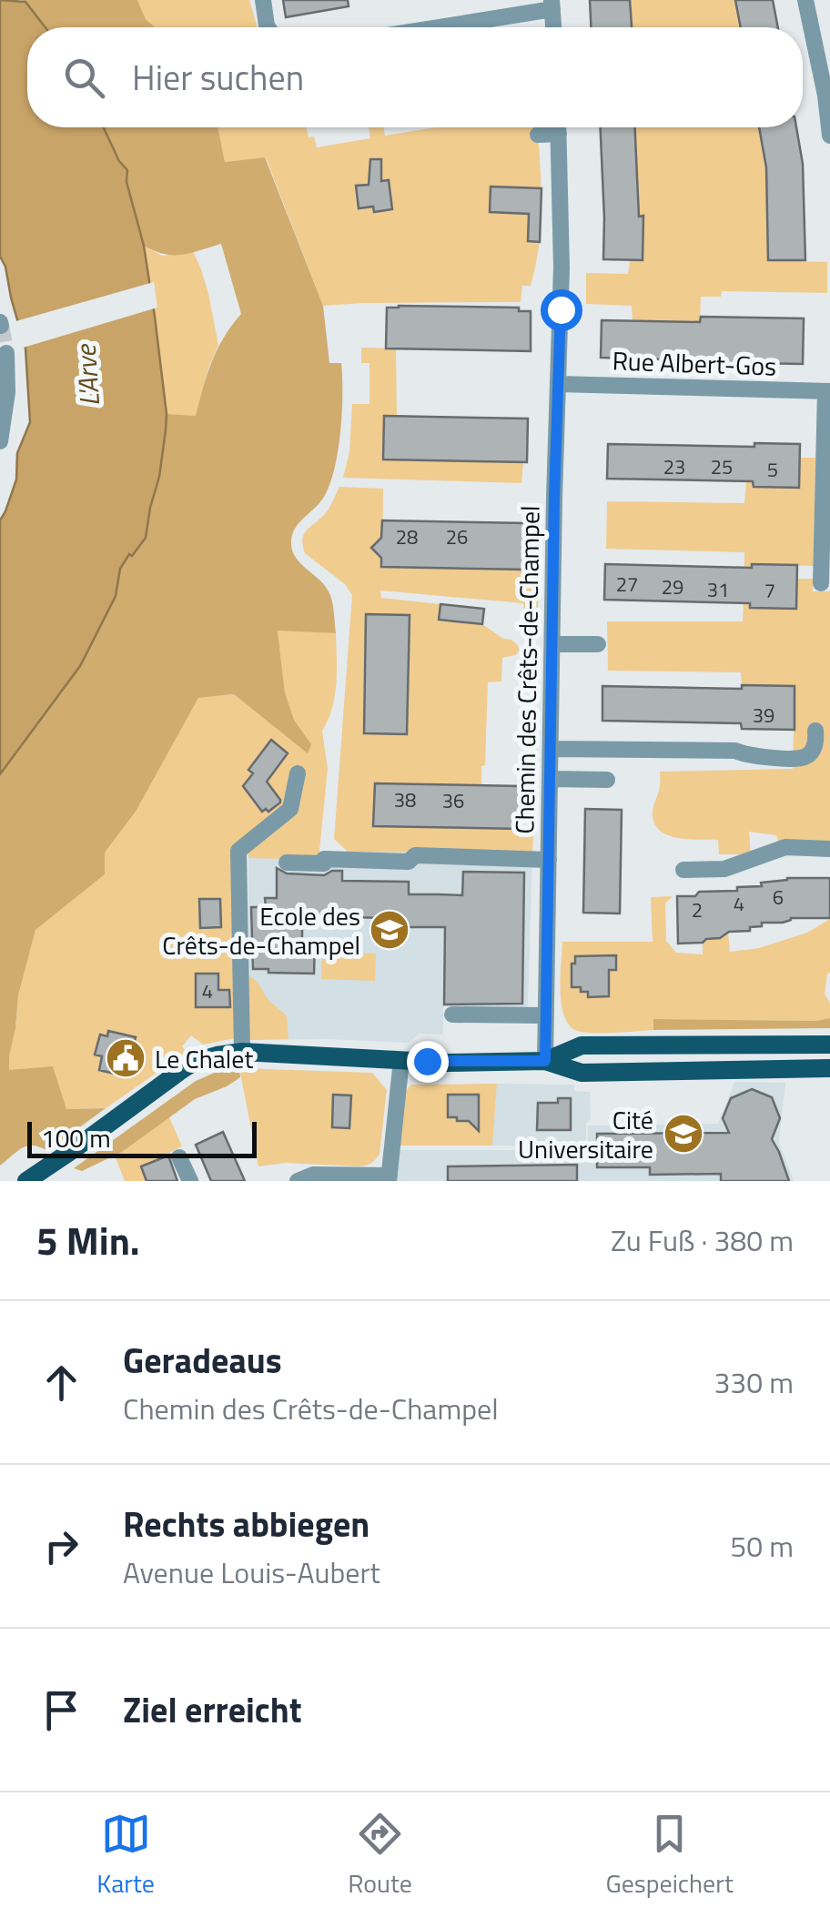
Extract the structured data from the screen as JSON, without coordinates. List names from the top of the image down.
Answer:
{
  "streets": {
    "street": ["Rue Albert-Gos", "Chemin des Crêts-de-Champel"]
  },
  "crossings": [
    ["Rue Albert-Gos", "Chemin des Crêts-de-Champel"]
  ],
  "water": ["L'Arve"],
  "places": {
    "school or university": ["Ecole des Crêts-de-Champel", "Cité Universitaire"],
    "public building": ["Le Chalet"]
  },
  "house_numbers": [
    "23",
    "25",
    "5",
    "28",
    "26",
    "27",
    "29",
    "31",
    "7",
    "39",
    "38",
    "36",
    "6",
    "4",
    "2",
    "4"
  ],
  "scale_bar": "100 m",
  "page": {
    "search": "Hier suchen",
    "scale": "100 m",
    "heading": ["5 Min.", "Zu Fuß · 380 m"],
    "list": [
      ["Geradeaus", "Chemin des Crêts-de-Champel", "330 m"],
      ["Rechts abbiegen", "Avenue Louis-Aubert", "50 m"],
      "Ziel erreicht"
    ],
    "nav": ["Karte", "Route", "Gespeichert"]
  }
}
